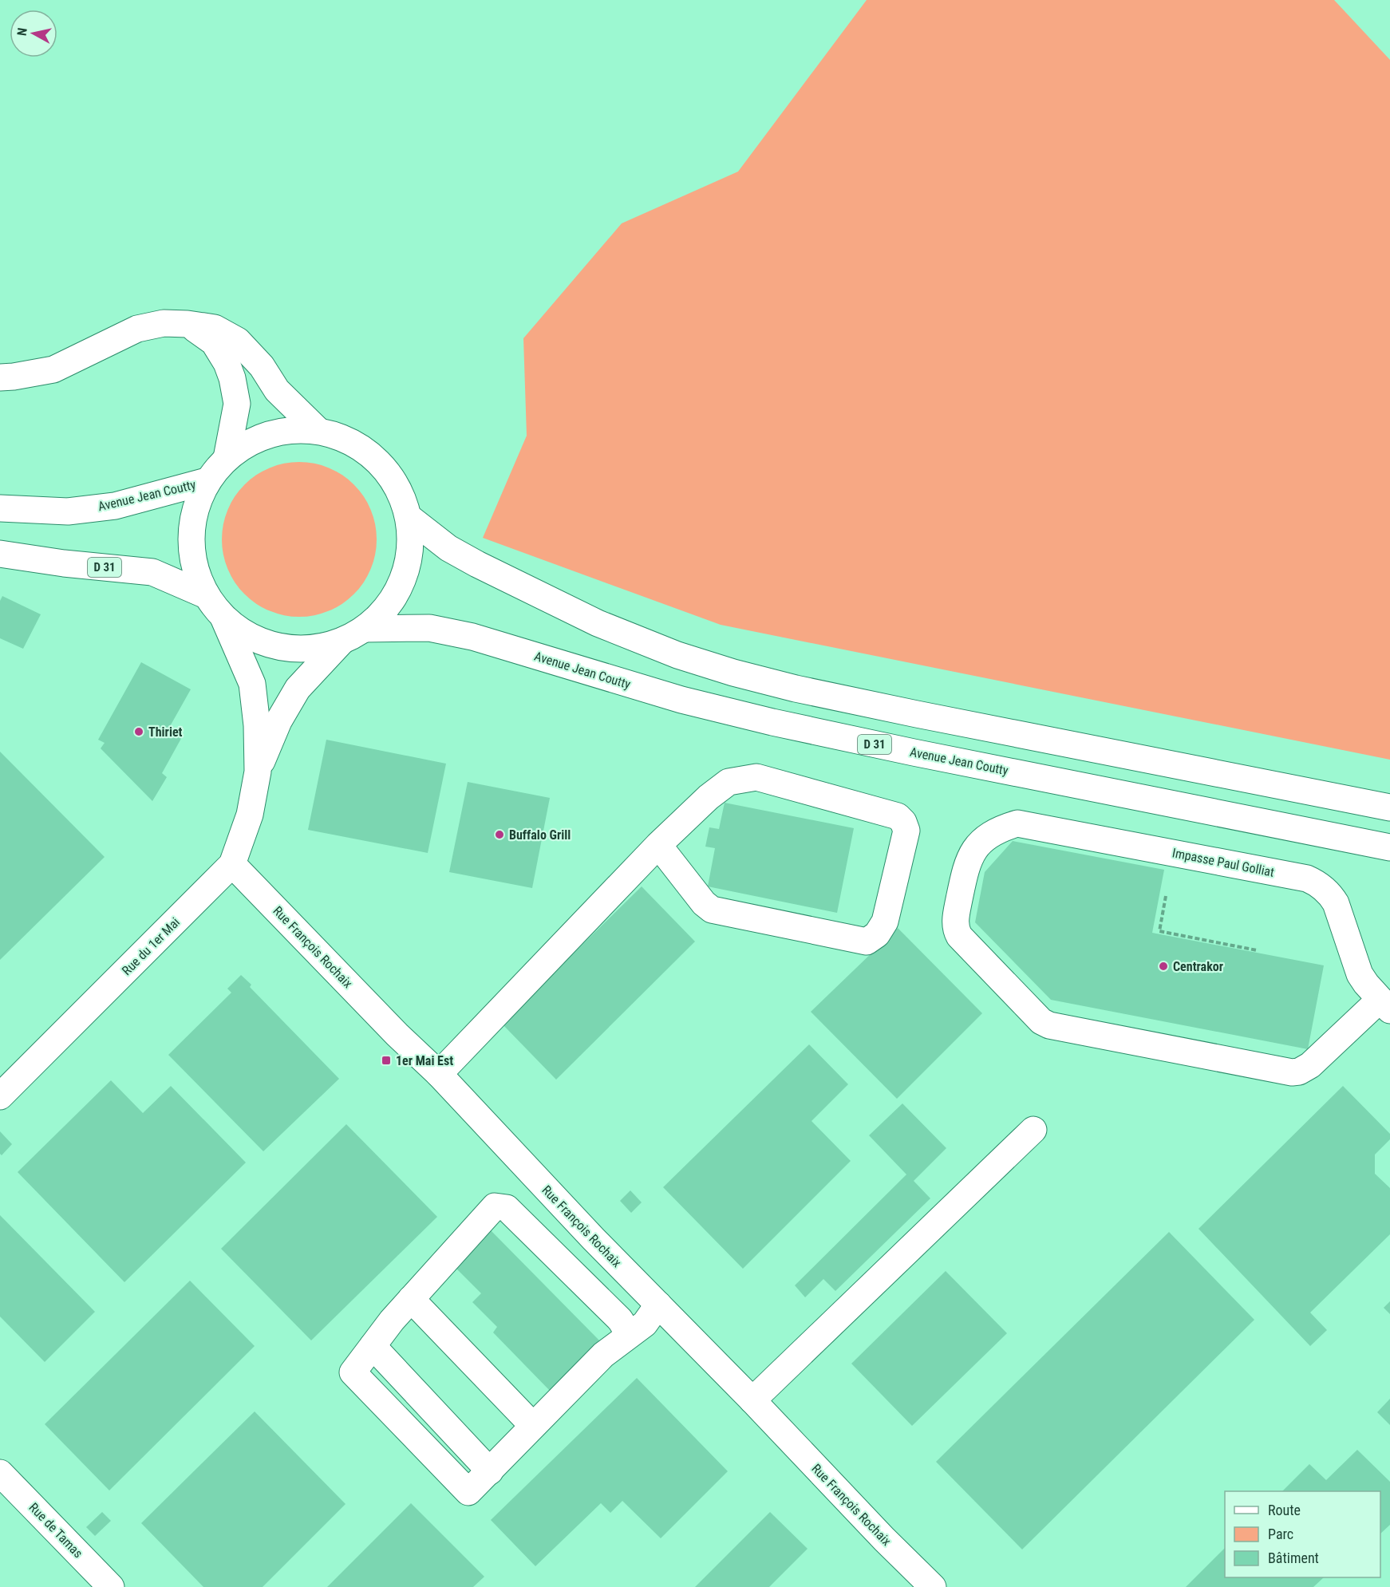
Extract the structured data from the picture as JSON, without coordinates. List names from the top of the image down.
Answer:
{
  "streets": {
    "main road": [
      "Avenue Jean Coutty",
      "D 31",
      "Impasse Paul Golliat",
      "Rue du 1er Mai",
      "Rue François Rochaix",
      "Rue de Tamas"
    ]
  },
  "crossings": [
    ["Rue du 1er Mai", "Rue François Rochaix"]
  ],
  "places": {
    "other": ["Thiriet", "Buffalo Grill", "Centrakor"],
    "transit": ["1er Mai Est"]
  },
  "legend": ["Route", "Parc", "Bâtiment"],
  "north": "left"
}
